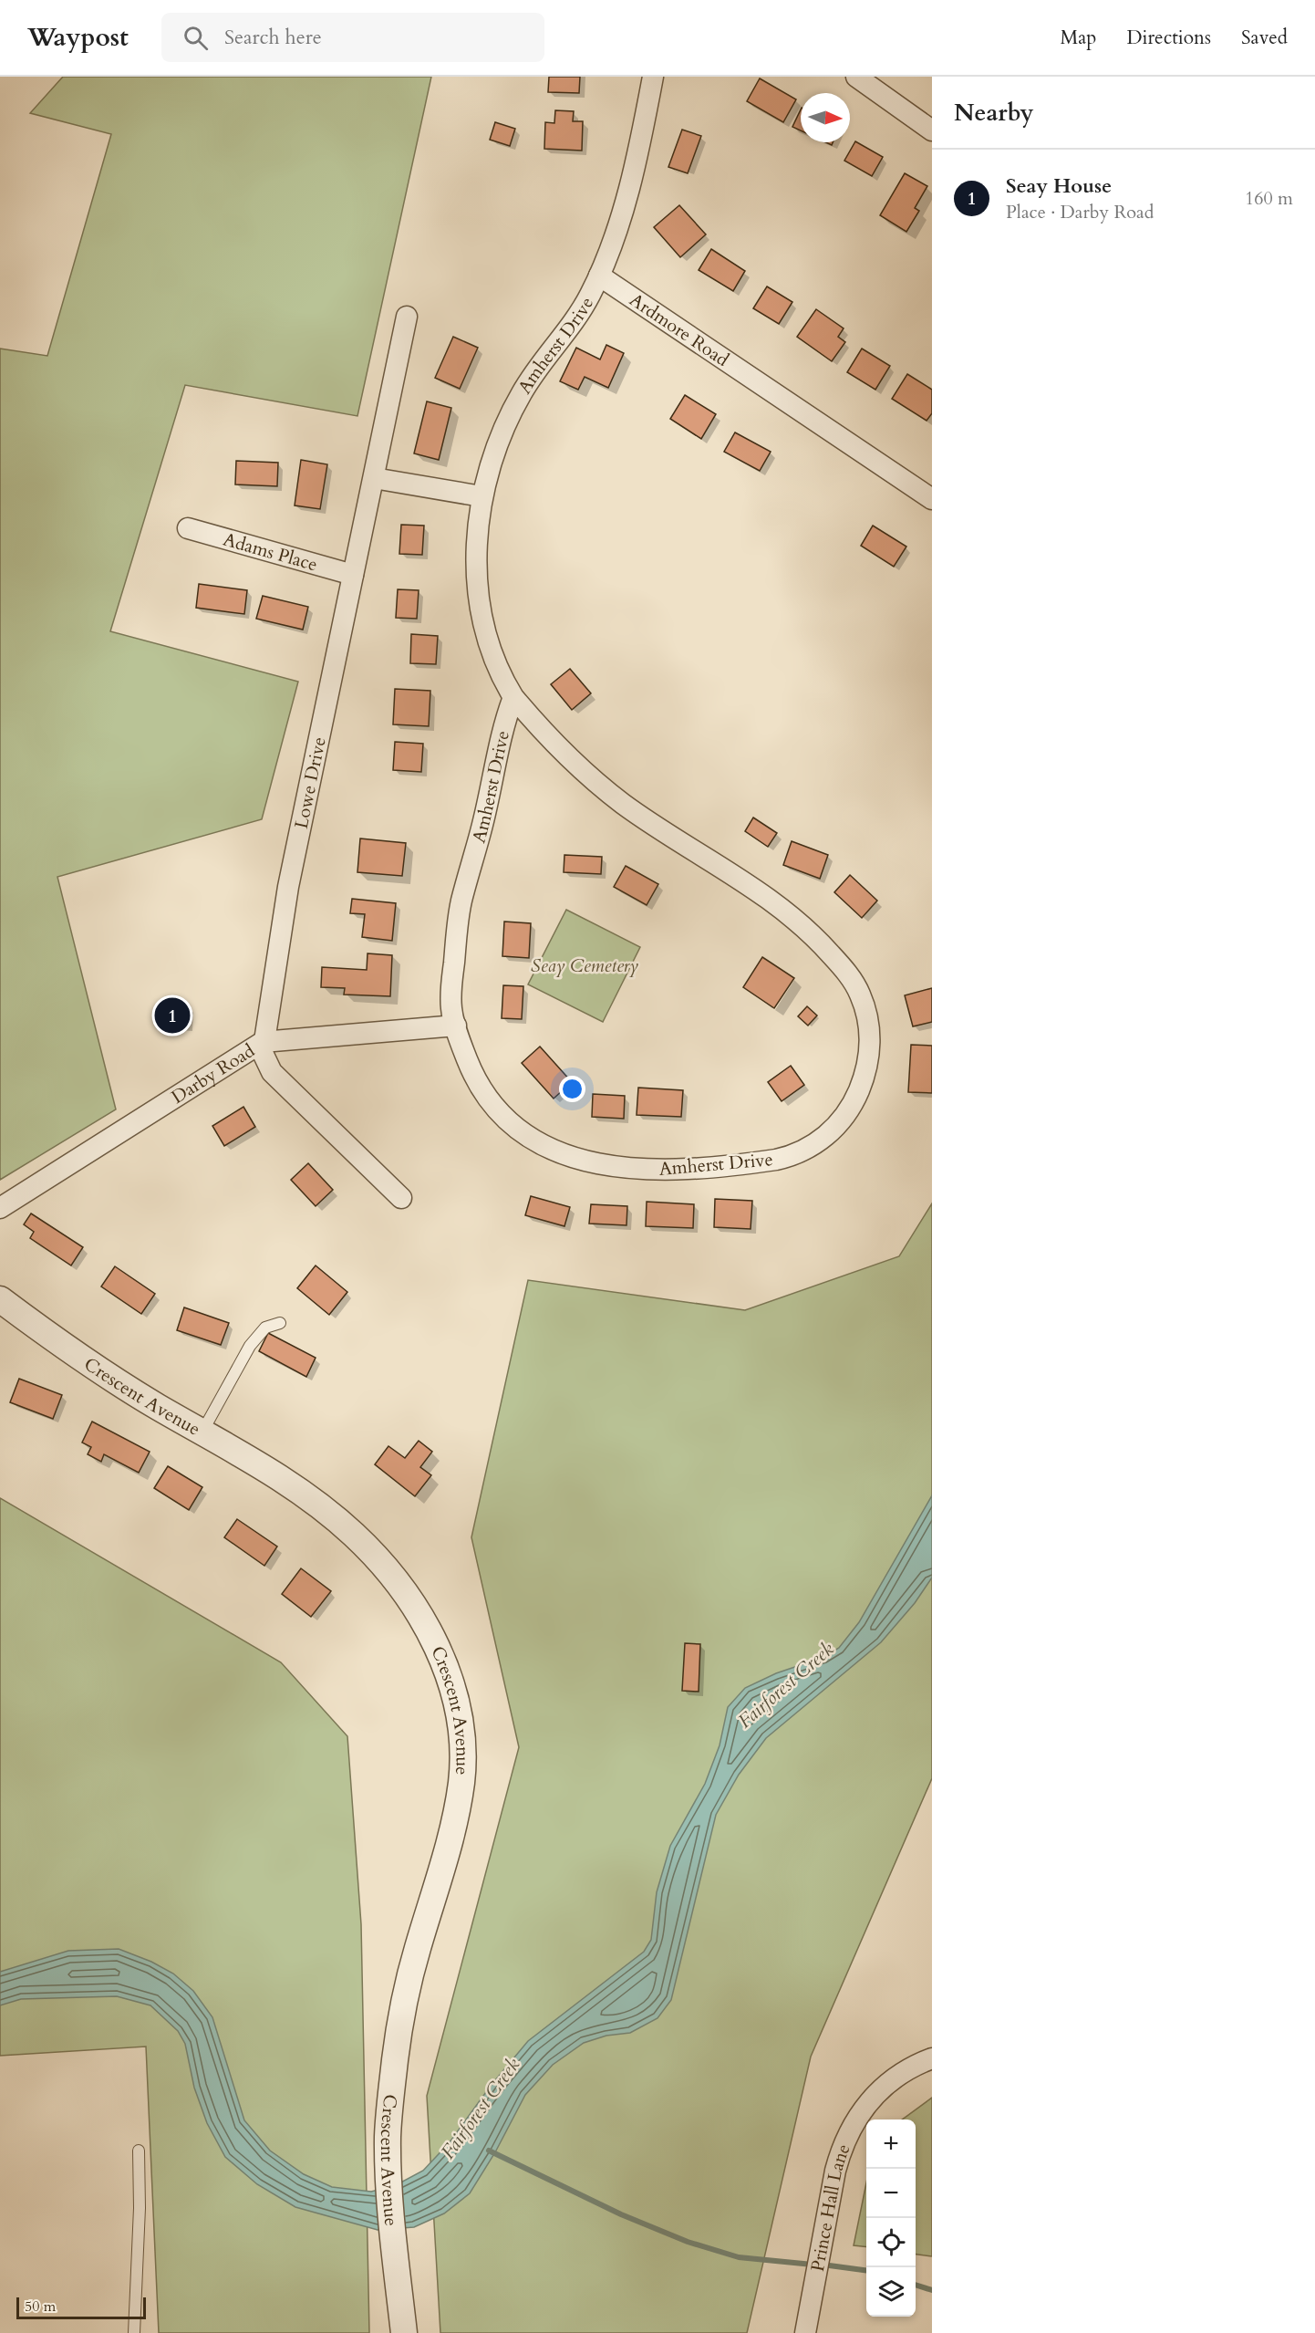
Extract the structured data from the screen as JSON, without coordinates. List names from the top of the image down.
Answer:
{
  "streets": {
    "street": [
      "Ardmore Road",
      "Amherst Drive",
      "Adams Place",
      "Lowe Drive",
      "Darby Road",
      "Crescent Avenue",
      "Prince Hall Lane"
    ]
  },
  "crossings": [
    ["Ardmore Road", "Amherst Drive"],
    ["Amherst Drive", "Darby Road"],
    ["Adams Place", "Lowe Drive"],
    ["Lowe Drive", "Darby Road"]
  ],
  "water": ["Fairforest Creek"],
  "parks": ["Seay Cemetery"],
  "scale_bar": "50 m",
  "north": "right",
  "page": {
    "header": "Waypost",
    "search": "Search here",
    "nav": ["Map", "Directions", "Saved"],
    "heading": "Nearby",
    "list": [
      {
        "mark": "1",
        "name": "Seay House",
        "note": "Place · Darby Road",
        "value": "160 m"
      }
    ],
    "pins": "1",
    "map_buttons": ["+", "−"],
    "scale": "50 m"
  }
}
